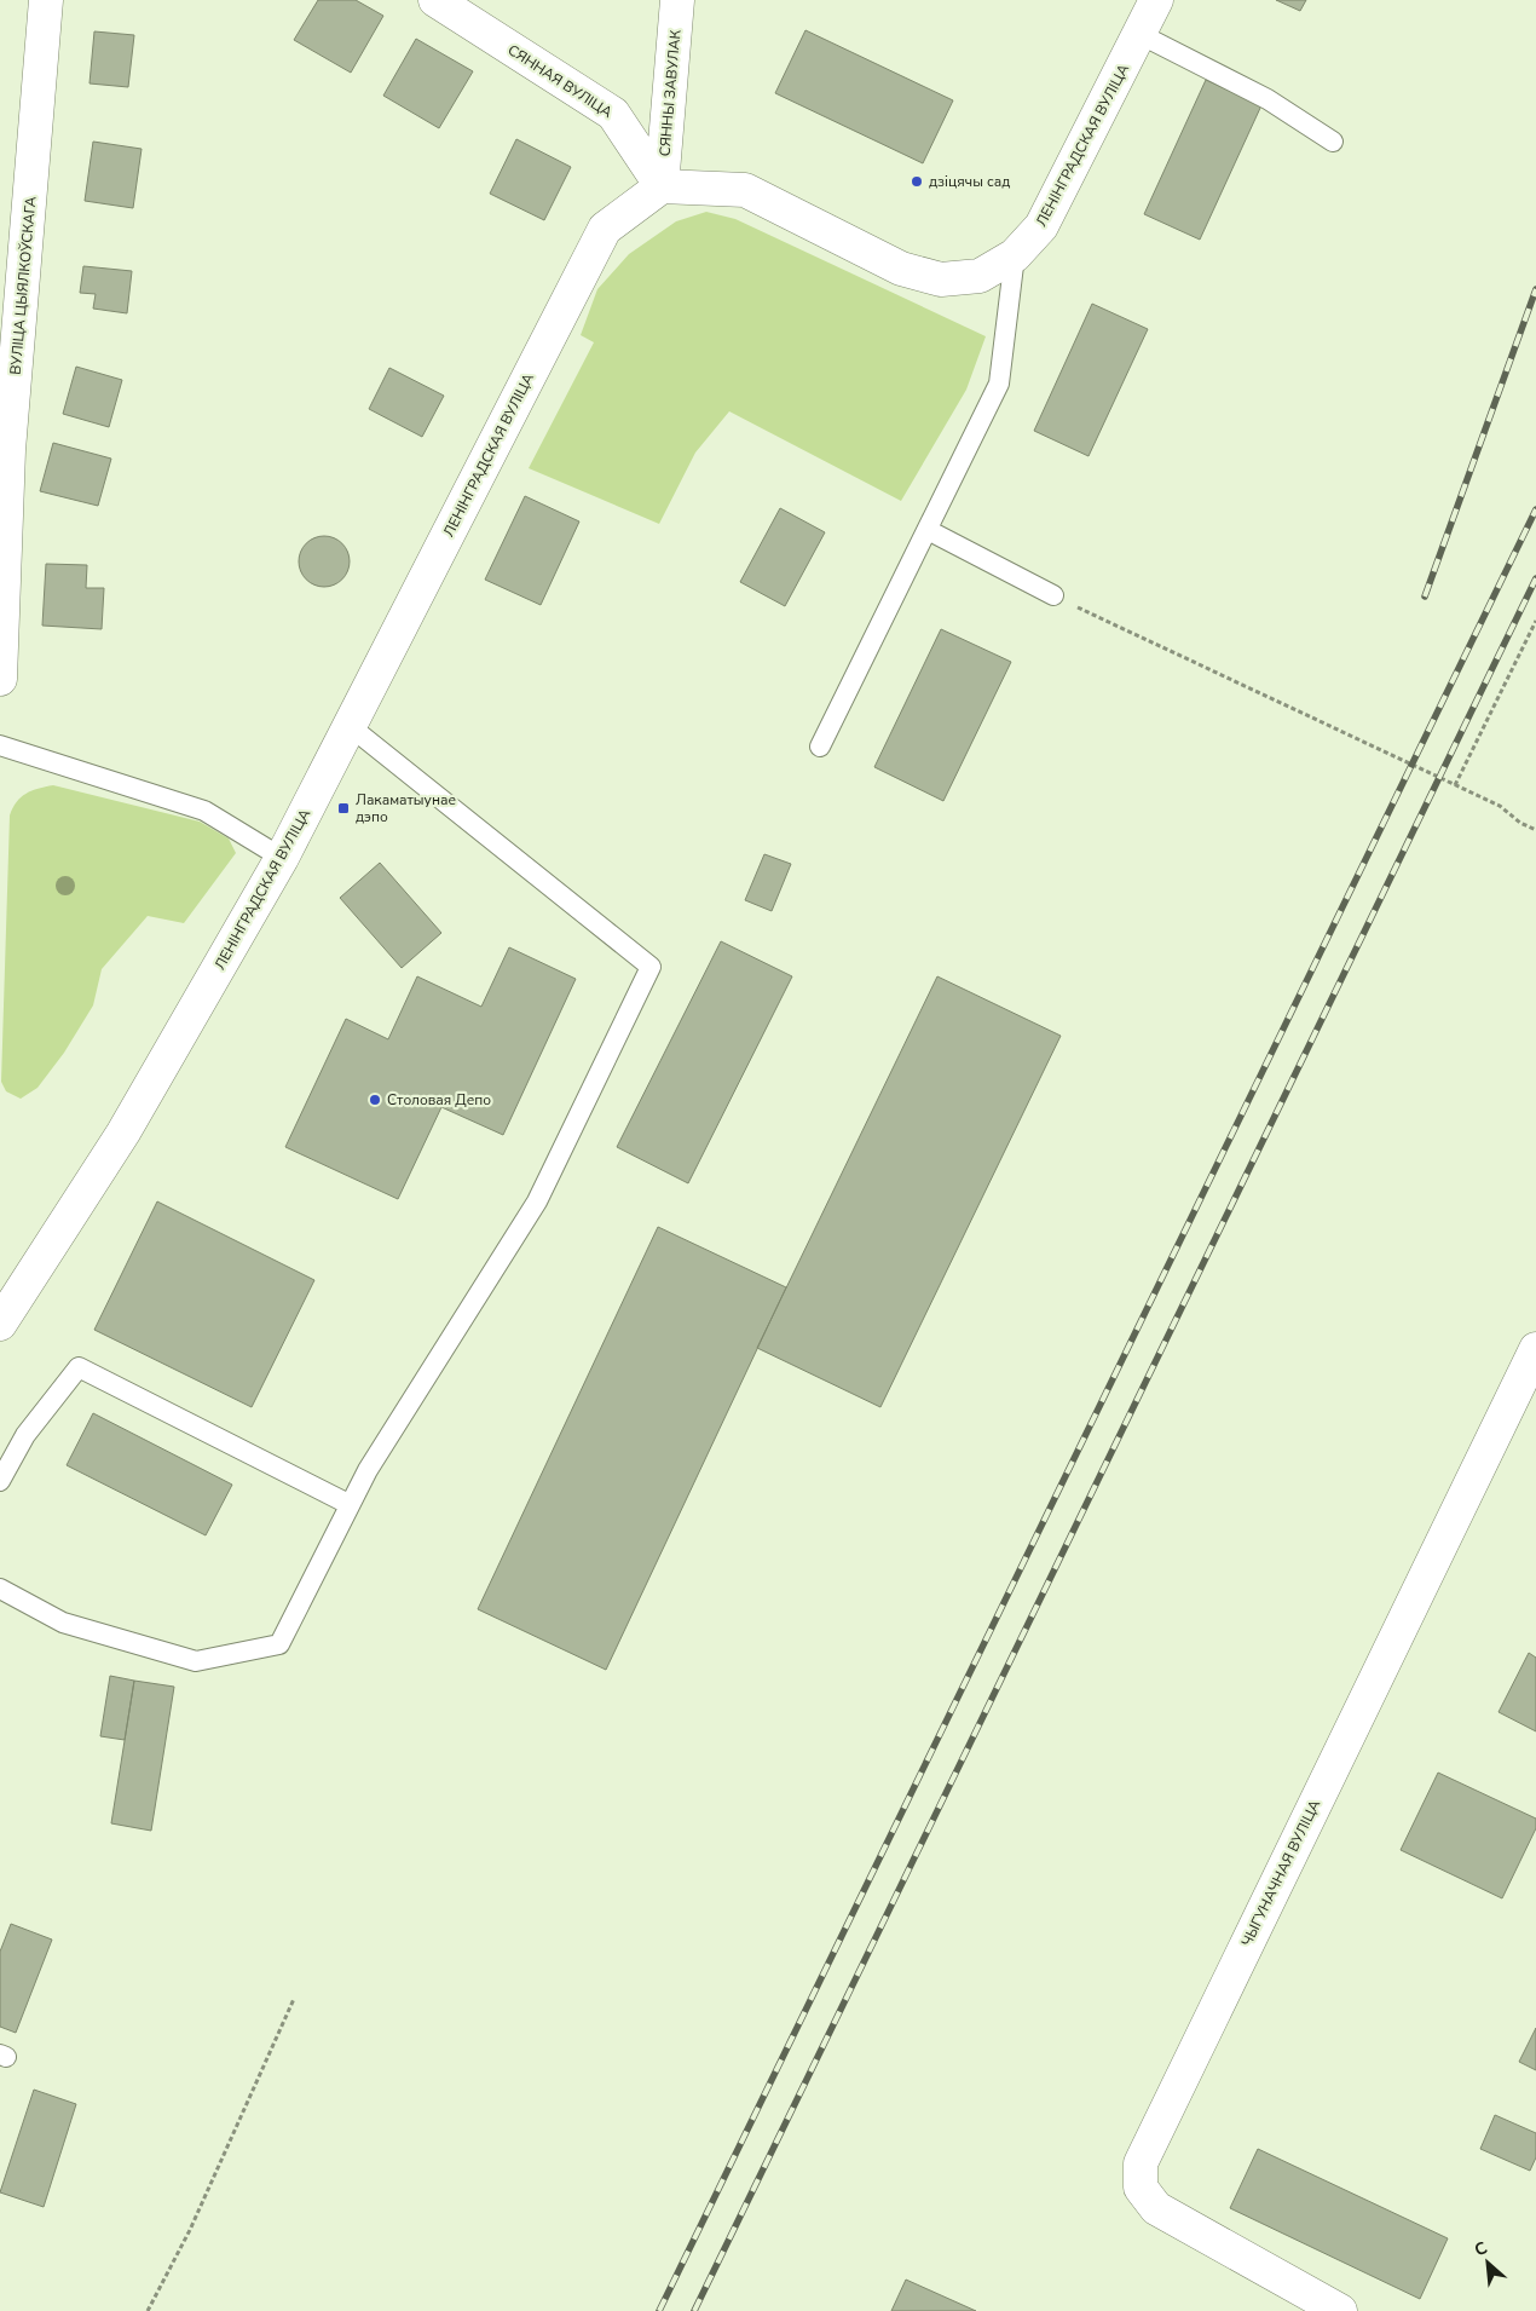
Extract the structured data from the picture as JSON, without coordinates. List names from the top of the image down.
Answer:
{
  "streets": {
    "street": [
      "СЯННАЯ ВУЛІЦА",
      "СЯННЫ ЗАВУЛАК",
      "ЛЕНІНГРАДСКАЯ ВУЛІЦА",
      "ВУЛІЦА ЦЫЯЛКОЎСКАГА",
      "ЧЫГУНАЧНАЯ ВУЛІЦА"
    ]
  },
  "crossings": [
    ["СЯННАЯ ВУЛІЦА", "СЯННЫ ЗАВУЛАК"],
    ["СЯННАЯ ВУЛІЦА", "ЛЕНІНГРАДСКАЯ ВУЛІЦА"],
    ["СЯННЫ ЗАВУЛАК", "ЛЕНІНГРАДСКАЯ ВУЛІЦА"]
  ],
  "places": {
    "other": ["дзіцячы сад", "Столовая Депо"],
    "transit": ["Лакаматыунае дэпо"]
  },
  "north": "top left"
}
